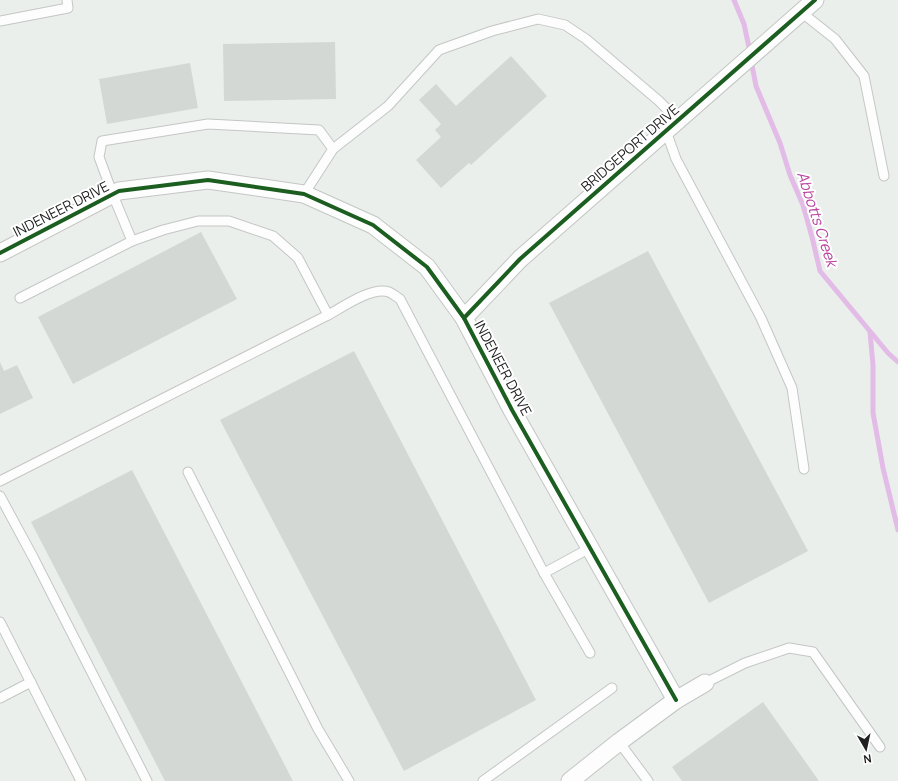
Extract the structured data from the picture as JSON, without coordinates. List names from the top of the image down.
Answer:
{
  "streets": {
    "street": ["BRIDGEPORT DRIVE", "INDENEER DRIVE"]
  },
  "crossings": [
    ["BRIDGEPORT DRIVE", "INDENEER DRIVE"]
  ],
  "water": ["Abbotts Creek"],
  "north": "bottom"
}
